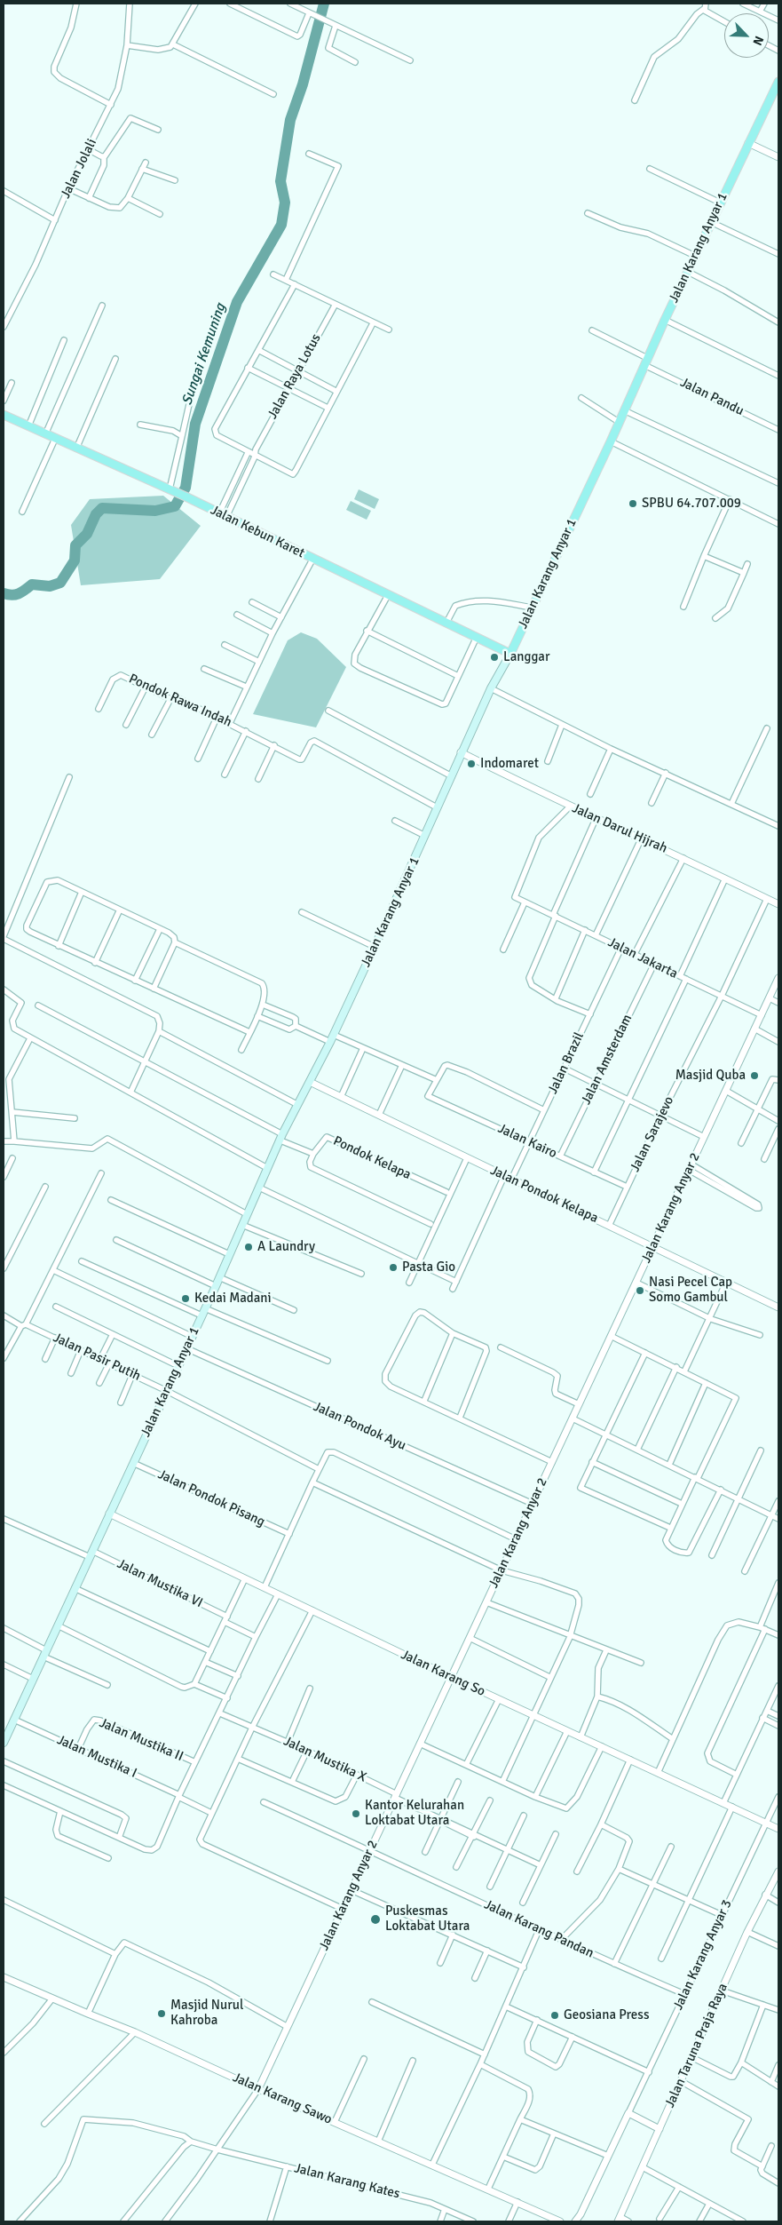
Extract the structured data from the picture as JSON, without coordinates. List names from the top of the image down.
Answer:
{
  "streets": {
    "main road": ["Jalan Karang Anyar 1", "Jalan Kebun Karet"],
    "street": [
      "Jalan Jolali",
      "Jalan Raya Lotus",
      "Jalan Pandu",
      "Pondok Rawa Indah",
      "Jalan Darul Hijrah",
      "Jalan Jakarta",
      "Jalan Amsterdam",
      "Jalan Brazil",
      "Jalan Sarajevo",
      "Jalan Kairo",
      "Pondok Kelapa",
      "Jalan Pondok Kelapa",
      "Jalan Karang Anyar 2",
      "Jalan Pasir Putih",
      "Jalan Pondok Ayu",
      "Jalan Pondok Pisang",
      "Jalan Mustika VI",
      "Jalan Karang So",
      "Jalan Mustika II",
      "Jalan Mustika I",
      "Jalan Mustika X",
      "Jalan Karang Pandan",
      "Jalan Karang Anyar 3",
      "Jalan Taruna Praja Raya",
      "Jalan Karang Sawo",
      "Jalan Karang Kates"
    ]
  },
  "crossings": [
    ["Jalan Karang Anyar 1", "Jalan Pandu"],
    ["Jalan Karang Anyar 1", "Jalan Kebun Karet"],
    ["Jalan Karang Anyar 1", "Pondok Rawa Indah"],
    ["Jalan Karang Anyar 1", "Jalan Darul Hijrah"],
    ["Jalan Karang Anyar 1", "Pondok Kelapa"],
    ["Jalan Karang Anyar 1", "Jalan Pondok Kelapa"],
    ["Jalan Karang Anyar 1", "Jalan Pasir Putih"],
    ["Jalan Karang Anyar 1", "Jalan Pondok Ayu"],
    ["Jalan Karang Anyar 1", "Jalan Pondok Pisang"],
    ["Jalan Karang Anyar 1", "Jalan Mustika VI"],
    ["Jalan Karang Anyar 1", "Jalan Karang So"],
    ["Jalan Karang Anyar 1", "Jalan Mustika I"],
    ["Jalan Darul Hijrah", "Jalan Sarajevo"],
    ["Jalan Jakarta", "Jalan Amsterdam"],
    ["Jalan Jakarta", "Jalan Brazil"],
    ["Jalan Jakarta", "Jalan Sarajevo"],
    ["Jalan Jakarta", "Jalan Karang Anyar 2"],
    ["Jalan Amsterdam", "Jalan Kairo"],
    ["Jalan Brazil", "Jalan Kairo"],
    ["Jalan Brazil", "Jalan Pondok Kelapa"],
    ["Jalan Sarajevo", "Jalan Kairo"],
    ["Jalan Sarajevo", "Jalan Pondok Kelapa"],
    ["Jalan Pondok Kelapa", "Jalan Karang Anyar 2"],
    ["Jalan Karang Anyar 2", "Jalan Pondok Ayu"],
    ["Jalan Karang Anyar 2", "Jalan Karang So"],
    ["Jalan Karang Anyar 2", "Jalan Mustika X"],
    ["Jalan Karang Anyar 2", "Jalan Karang Pandan"],
    ["Jalan Karang Anyar 2", "Jalan Karang Sawo"],
    ["Jalan Karang So", "Jalan Karang Anyar 3"],
    ["Jalan Mustika II", "Jalan Mustika I"],
    ["Jalan Karang Pandan", "Jalan Karang Anyar 3"]
  ],
  "water": ["Sungai Kemuning"],
  "places": [
    "SPBU 64.707.009",
    "Langgar",
    "Indomaret",
    "Masjid Quba",
    "A Laundry",
    "Pasta Gio",
    "Nasi Pecel Cap Somo Gambul",
    "Kedai Madani",
    "Kantor Kelurahan Loktabat Utara",
    "Puskesmas Loktabat Utara",
    "Masjid Nurul Kahroba",
    "Geosiana Press"
  ],
  "north": "bottom right"
}
